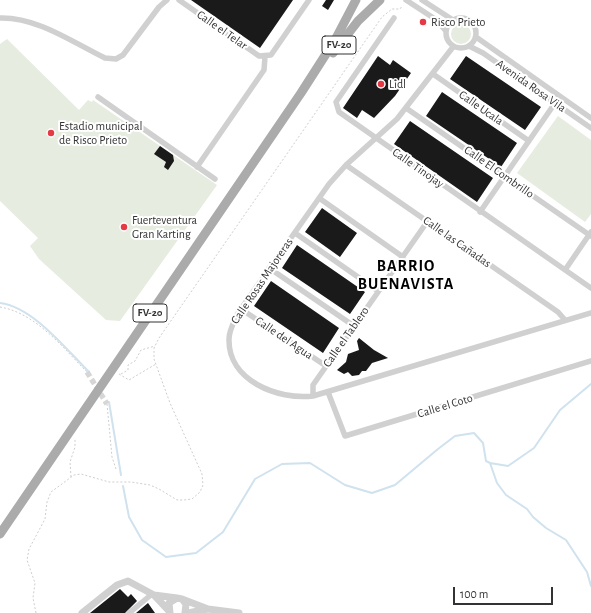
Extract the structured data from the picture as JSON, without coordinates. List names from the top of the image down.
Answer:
{
  "streets": {
    "main road": ["FV-20"],
    "street": [
      "Calle el Telar",
      "Avenida Rosa Vila",
      "Calle Ucala",
      "Calle Tinojay",
      "Calle El Combrillo",
      "Calle las Cañadas",
      "Calle Rosas Majoreras",
      "Calle el Tablero",
      "Calle del Agua",
      "Calle el Coto"
    ]
  },
  "crossings": [
    ["Avenida Rosa Vila", "Calle Rosas Majoreras"],
    ["Calle Ucala", "Calle Rosas Majoreras"],
    ["Calle Tinojay", "Calle Rosas Majoreras"],
    ["Calle El Combrillo", "Calle Rosas Majoreras"],
    ["Calle las Cañadas", "Calle Rosas Majoreras"],
    ["Calle las Cañadas", "Calle el Tablero"],
    ["Calle Rosas Majoreras", "Calle el Tablero"],
    ["Calle Rosas Majoreras", "Calle del Agua"],
    ["Calle Rosas Majoreras", "Calle el Coto"],
    ["Calle el Tablero", "Calle del Agua"]
  ],
  "districts": ["BARRIO BUENAVISTA"],
  "places": [
    "Risco Prieto",
    "Lidl",
    "Estadio municipal de Risco Prieto",
    "Fuerteventura Gran Karting"
  ],
  "scale_bar": "100 m"
}
